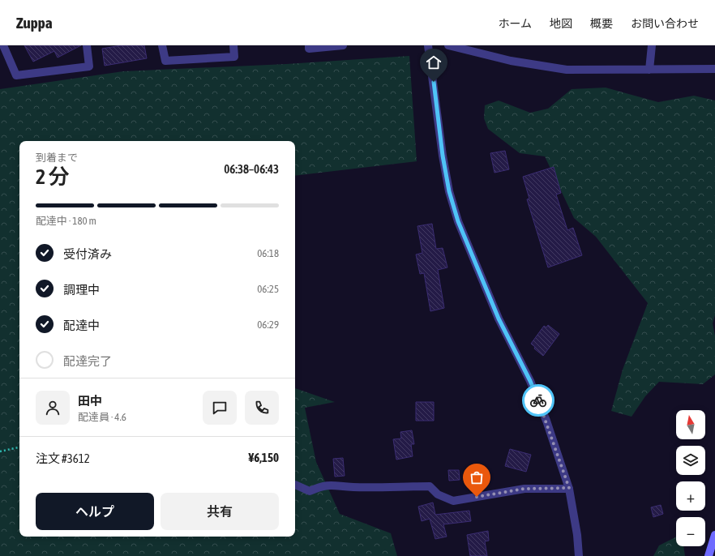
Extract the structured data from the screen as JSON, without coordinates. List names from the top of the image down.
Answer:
{
  "north": "top",
  "page": {
    "header": "Zuppa",
    "nav": [
      "ホーム",
      "地図",
      "概要",
      "お問い合わせ"
    ],
    "heading": ["2 分", "到着まで", "06:38–06:43"],
    "panel": [
      "田中",
      "配達員 · 4.6",
      "注文 #3612",
      "¥6,150"
    ],
    "bar": "配達中 · 180 m",
    "list": [
      ["受付済み", "06:18"],
      ["調理中", "06:25"],
      ["配達中", "06:29"],
      "配達完了"
    ],
    "map_buttons": ["+", "−"],
    "buttons": ["ヘルプ", "共有"]
  }
}
